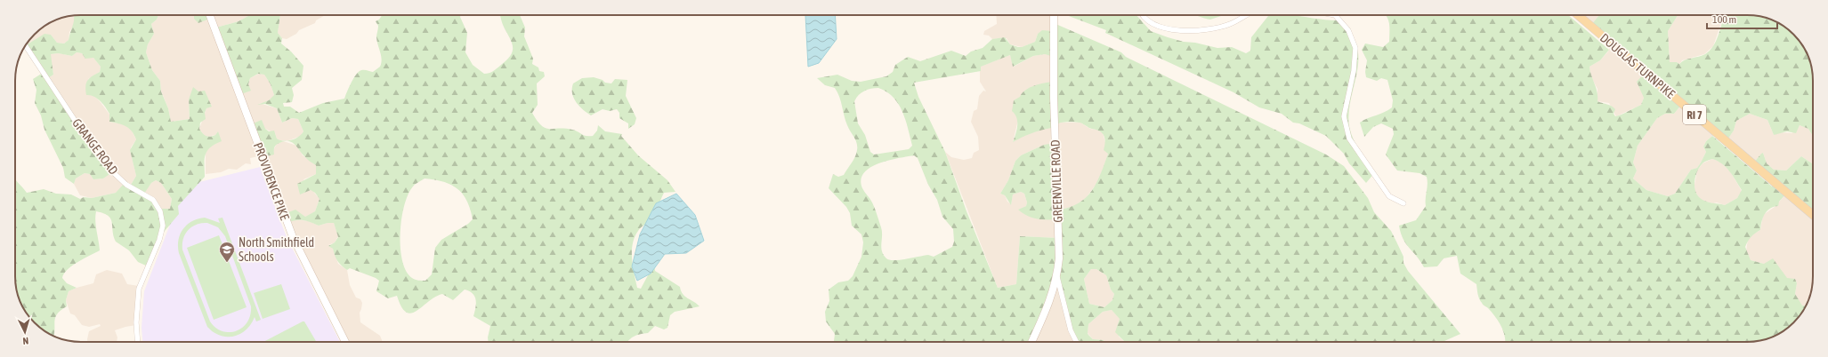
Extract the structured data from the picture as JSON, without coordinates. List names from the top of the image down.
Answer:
{
  "streets": {
    "main road": [
      "DOUGLAS TURNPIKE",
      "RI 7",
      "PROVIDENCE PIKE",
      "GREENVILLE ROAD"
    ],
    "street": ["GRANGE ROAD"]
  },
  "places": {
    "school or university": ["North Smithfield Schools"]
  },
  "scale_bar": "100 m",
  "north": "bottom"
}
